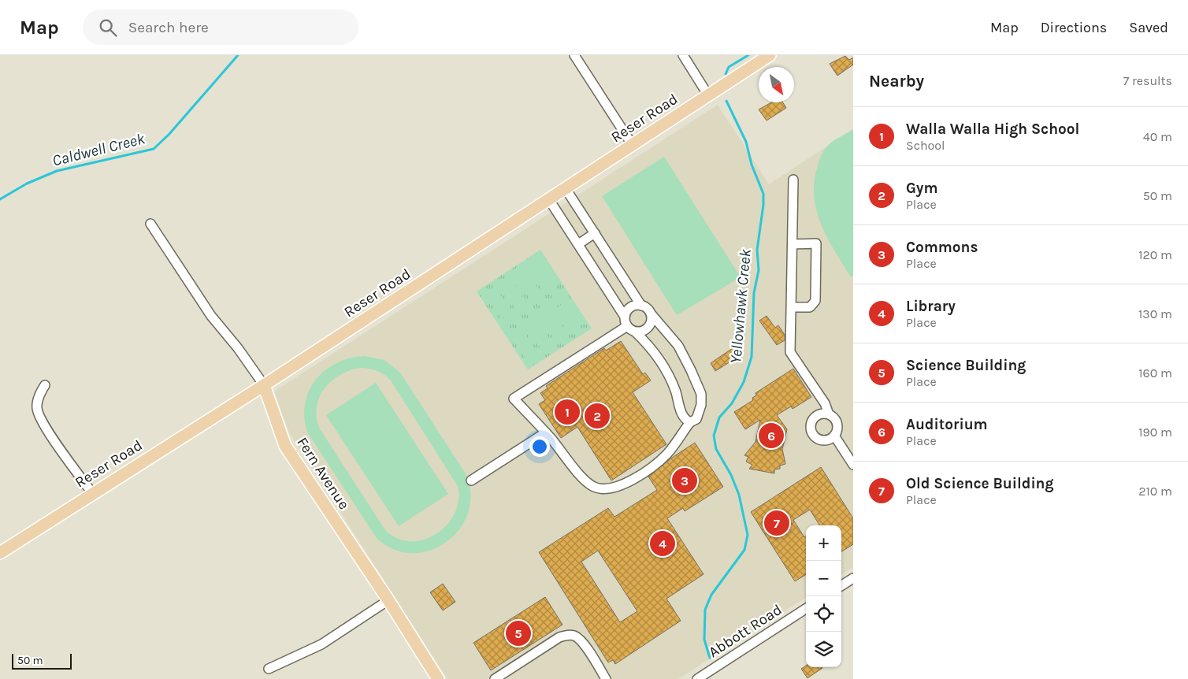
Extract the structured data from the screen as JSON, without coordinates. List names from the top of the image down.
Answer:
{
  "streets": {
    "main road": ["Reser Road", "Fern Avenue"],
    "street": ["Abbott Road"]
  },
  "crossings": [
    ["Reser Road", "Fern Avenue"]
  ],
  "water": ["Caldwell Creek", "Yellowhawk Creek"],
  "scale_bar": "50 m",
  "north": "bottom right",
  "page": {
    "header": "Map",
    "search": "Search here",
    "nav": ["Map", "Directions", "Saved"],
    "heading": ["Nearby", "7 results"],
    "list": [
      {
        "mark": "1",
        "name": "Walla Walla High School",
        "note": "School",
        "value": "40 m"
      },
      {
        "mark": "2",
        "name": "Gym",
        "note": "Place",
        "value": "50 m"
      },
      {
        "mark": "3",
        "name": "Commons",
        "note": "Place",
        "value": "120 m"
      },
      {
        "mark": "4",
        "name": "Library",
        "note": "Place",
        "value": "130 m"
      },
      {
        "mark": "5",
        "name": "Science Building",
        "note": "Place",
        "value": "160 m"
      },
      {
        "mark": "6",
        "name": "Auditorium",
        "note": "Place",
        "value": "190 m"
      },
      {
        "mark": "7",
        "name": "Old Science Building",
        "note": "Place",
        "value": "210 m"
      }
    ],
    "pins": [
      "1",
      "2",
      "6",
      "3",
      "7",
      "4",
      "5"
    ],
    "map_buttons": ["+", "−"],
    "scale": "50 m"
  }
}
